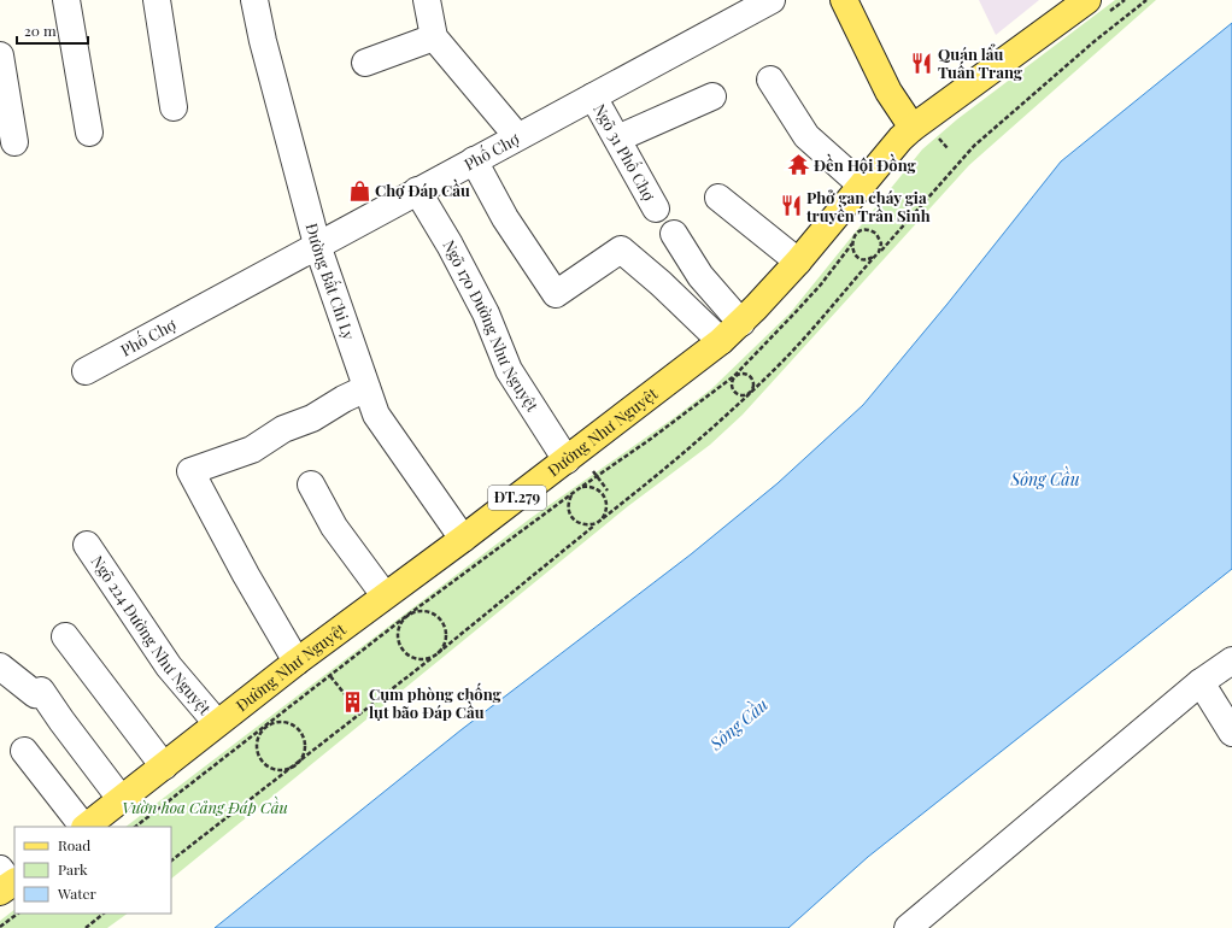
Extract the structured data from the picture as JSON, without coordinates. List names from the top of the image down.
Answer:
{
  "streets": {
    "main road": ["Đường Như Nguyệt", "ĐT.279"],
    "street": [
      "Phố Chợ",
      "Ngõ 31 Phố Chợ",
      "Đường Bất Chi Ly",
      "Ngõ 170 Đường Như Nguyệt",
      "Ngõ 224 Đường Như Nguyệt"
    ]
  },
  "crossings": [
    ["Phố Chợ", "Ngõ 31 Phố Chợ"],
    ["Phố Chợ", "Đường Bất Chi Ly"],
    ["Phố Chợ", "Ngõ 170 Đường Như Nguyệt"],
    ["Đường Bất Chi Ly", "Đường Như Nguyệt"],
    ["Ngõ 170 Đường Như Nguyệt", "Đường Như Nguyệt"],
    ["Đường Như Nguyệt", "Ngõ 224 Đường Như Nguyệt"]
  ],
  "water": ["Sông Cầu"],
  "parks": ["Vườn hoa Cảng Đáp Cầu"],
  "places": {
    "restaurant": ["Quán lẩu Tuấn Trang", "Phở gan cháy gia truyền Trần Sinh"],
    "temple": ["Đền Hội Đồng"],
    "shop": ["Chợ Đáp Cầu"],
    "building": ["Cụm phòng chống lụt bão Đáp Cầu"]
  },
  "legend": ["Road", "Park", "Water"],
  "scale_bar": "20 m"
}
